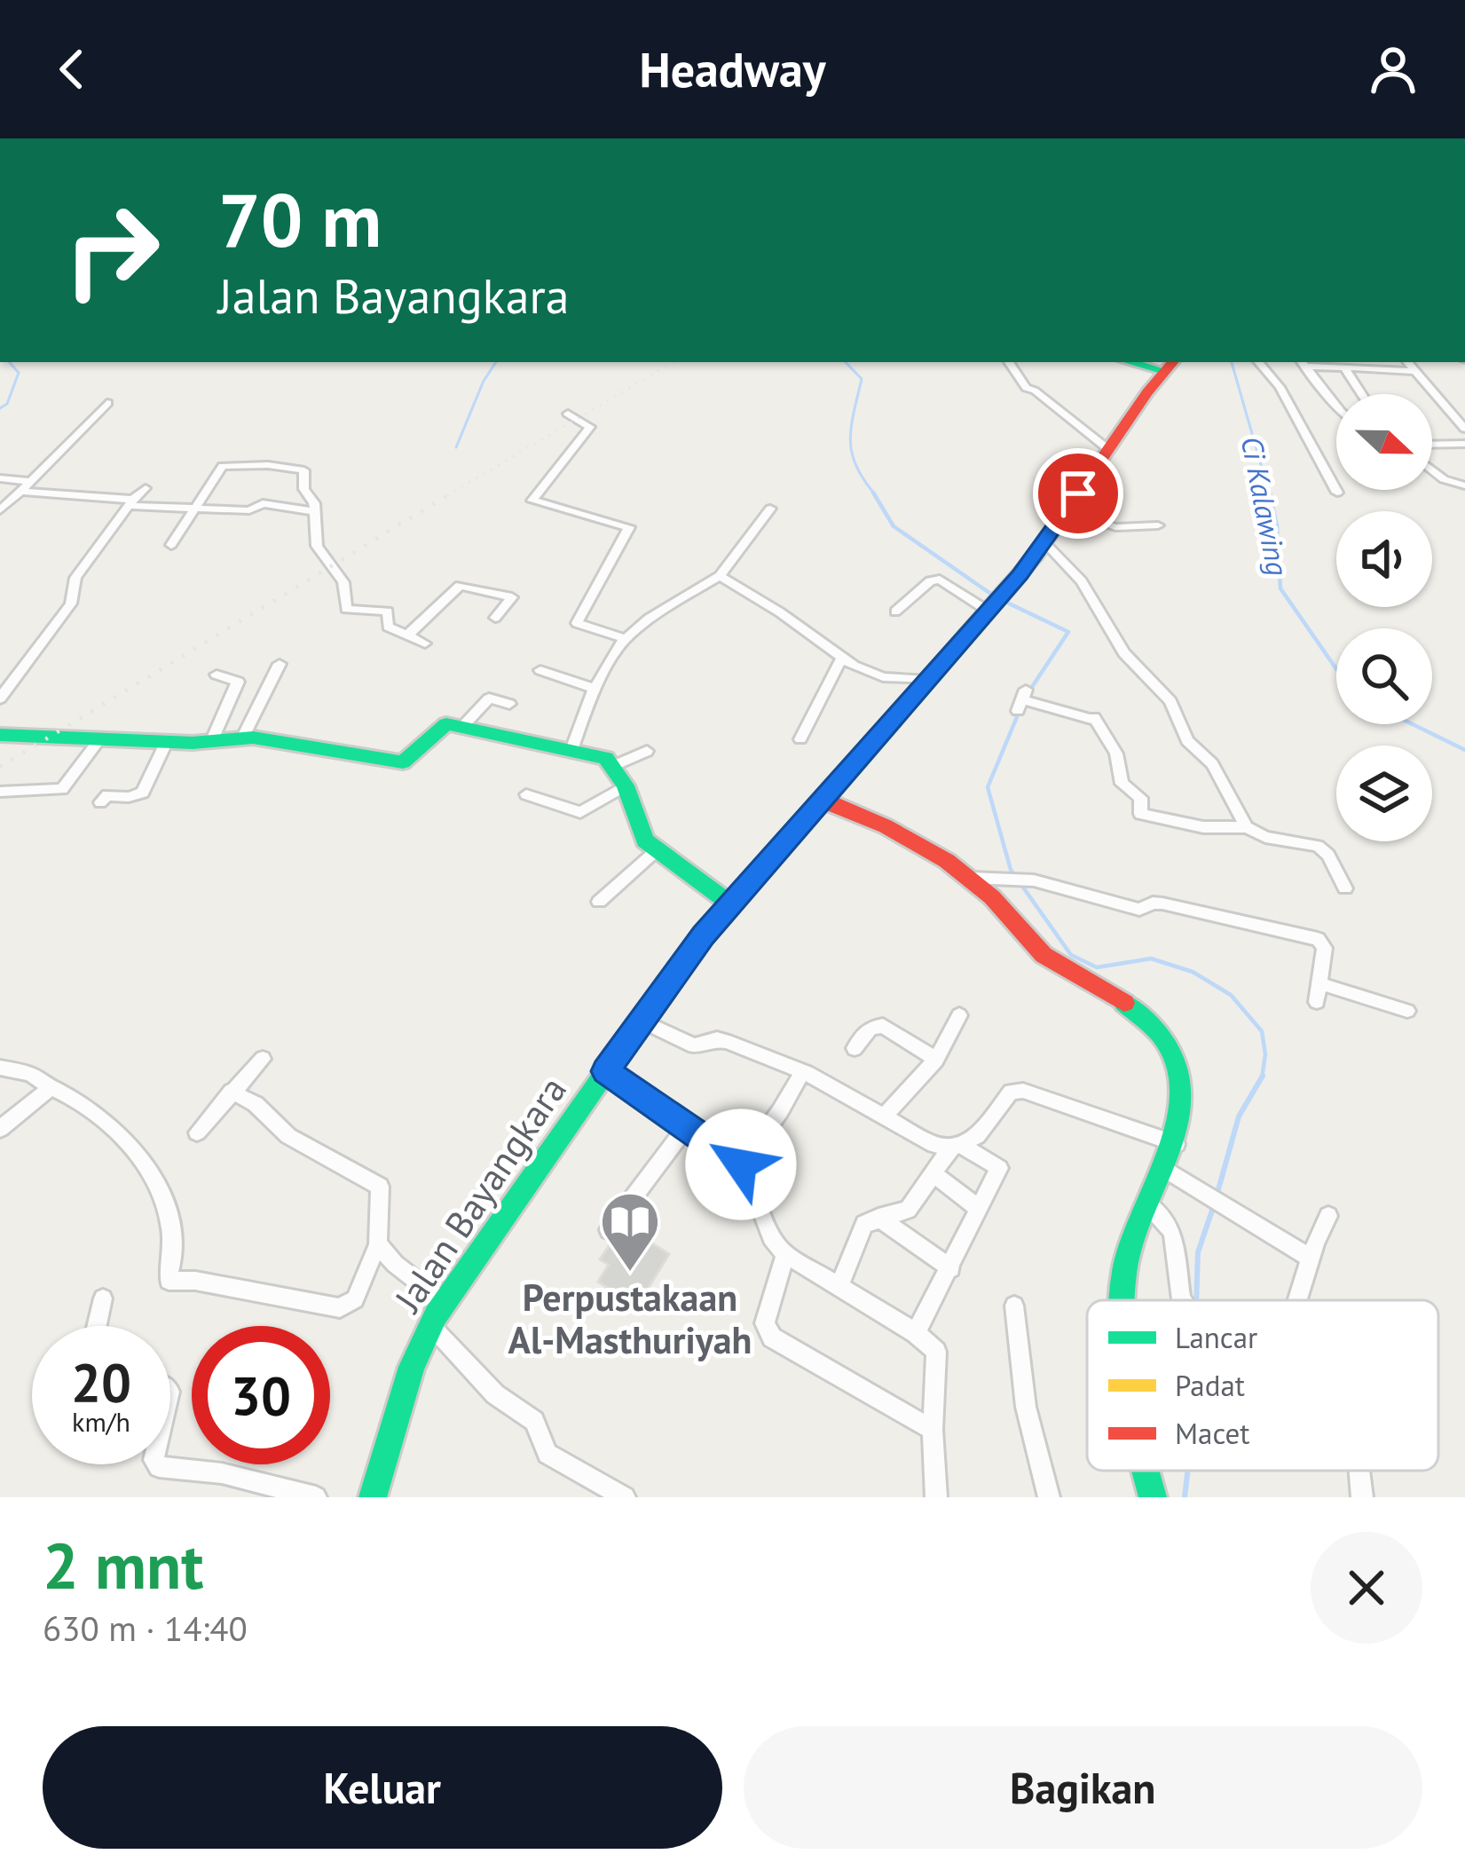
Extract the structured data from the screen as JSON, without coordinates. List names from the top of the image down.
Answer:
{
  "streets": {
    "main road": ["Jalan Bayangkara"]
  },
  "water": ["Ci Kalawing"],
  "places": {
    "library": ["Perpustakaan Al-Masthuriyah"]
  },
  "legend": ["Lancar", "Padat", "Macet"],
  "north": "right",
  "page": {
    "header": "Headway",
    "turn": ["70 m", "Jalan Bayangkara"],
    "speed": "20 km/h",
    "limit": "30",
    "heading": ["2 mnt", "630 m · 14:40"],
    "buttons": ["Keluar", "Bagikan"]
  }
}
